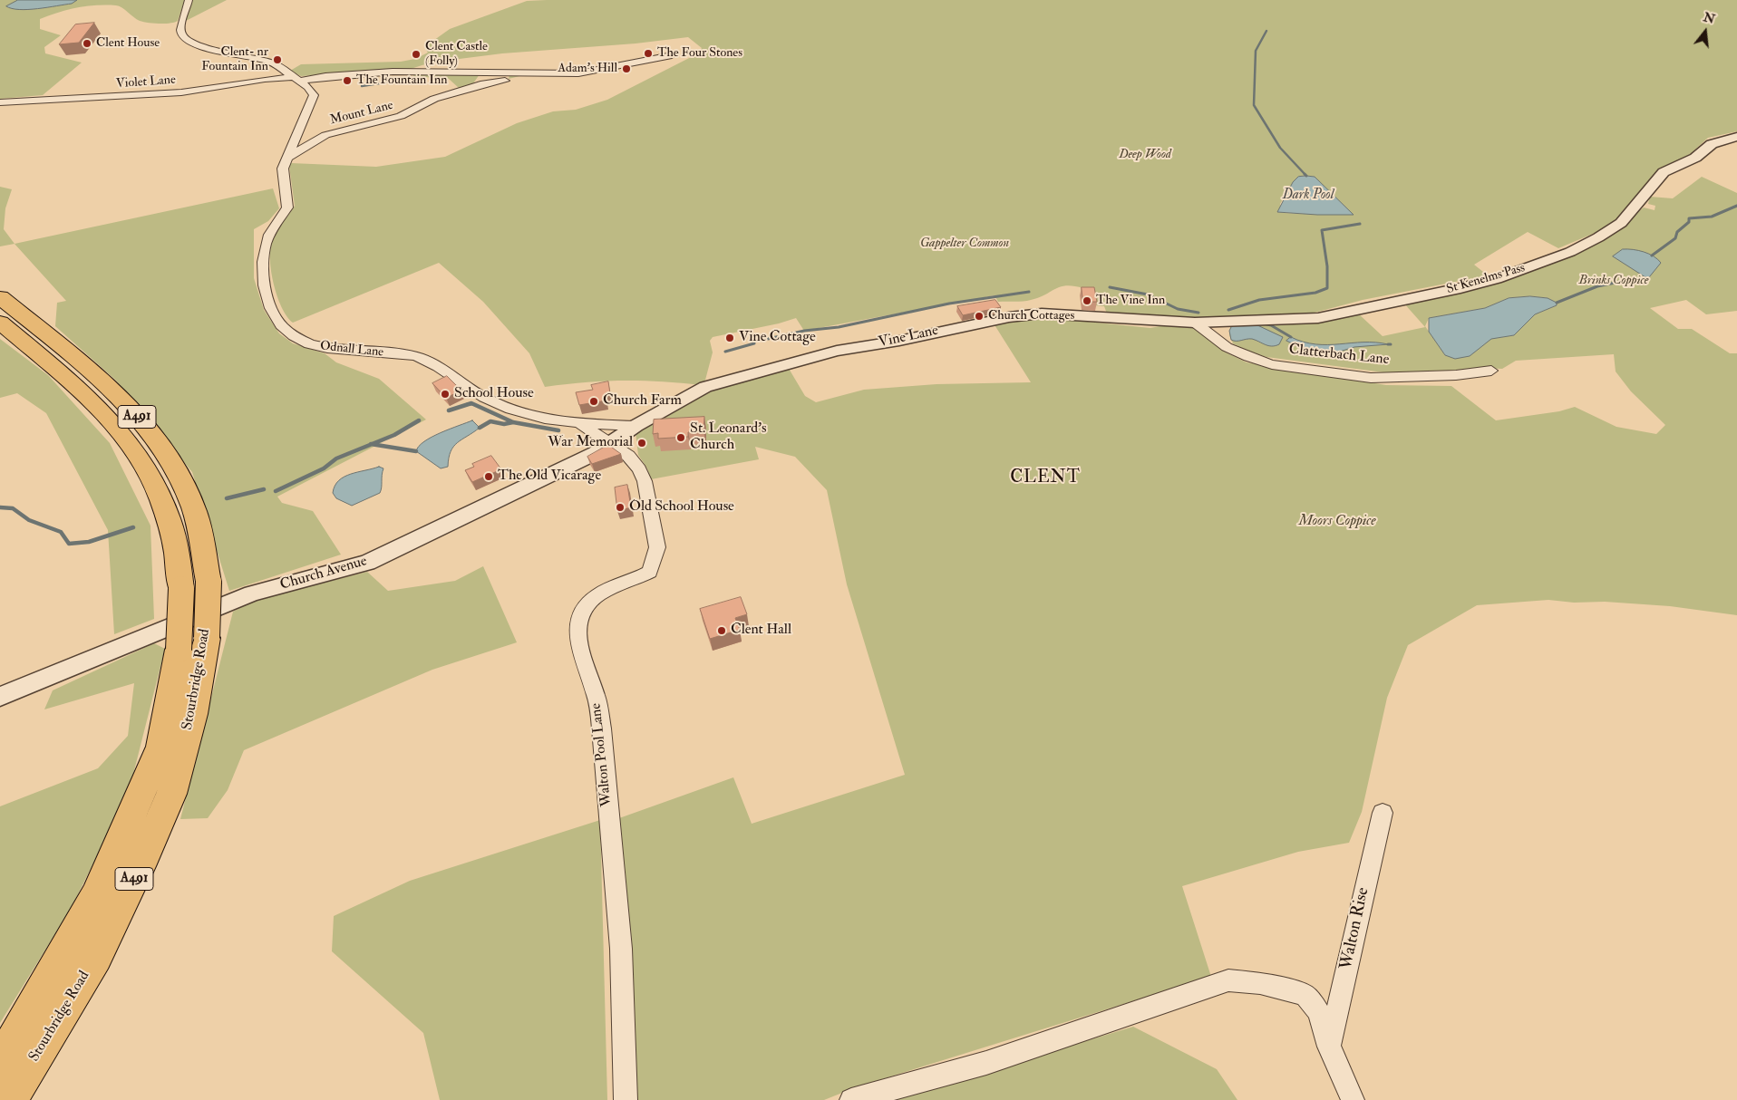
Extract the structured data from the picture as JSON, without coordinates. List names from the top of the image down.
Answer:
{
  "streets": {
    "highway": ["A491", "Stourbridge Road"],
    "street": [
      "Violet Lane",
      "Mount Lane",
      "St Kenelms Pass",
      "Vine Lane",
      "Odnall Lane",
      "Clatterbach Lane",
      "Church Avenue",
      "Walton Pool Lane",
      "Walton Rise"
    ]
  },
  "crossings": [
    ["Violet Lane", "Odnall Lane"],
    ["Mount Lane", "Odnall Lane"],
    ["St Kenelms Pass", "Vine Lane"],
    ["St Kenelms Pass", "Clatterbach Lane"],
    ["Vine Lane", "Odnall Lane"],
    ["Vine Lane", "Clatterbach Lane"],
    ["Vine Lane", "Church Avenue"],
    ["Odnall Lane", "Church Avenue"],
    ["Odnall Lane", "Walton Pool Lane"],
    ["Church Avenue", "Walton Pool Lane"]
  ],
  "districts": ["CLENT"],
  "water": ["Dark Pool"],
  "parks": [
    "Deep Wood",
    "Gappelter Common",
    "Brinks Coppice",
    "Moors Coppice"
  ],
  "places": [
    "Clent House",
    "The Four Stones",
    "Clent Castle (Folly)",
    "Clent- nr Fountain Inn",
    "Adam's Hill",
    "The Fountain Inn",
    "The Vine Inn",
    "Church Cottages",
    "Vine Cottage",
    "School House",
    "Church Farm",
    "St. Leonard's Church",
    "War Memorial",
    "The Old Vicarage",
    "Old School House",
    "Clent Hall"
  ],
  "north": "top"
}
